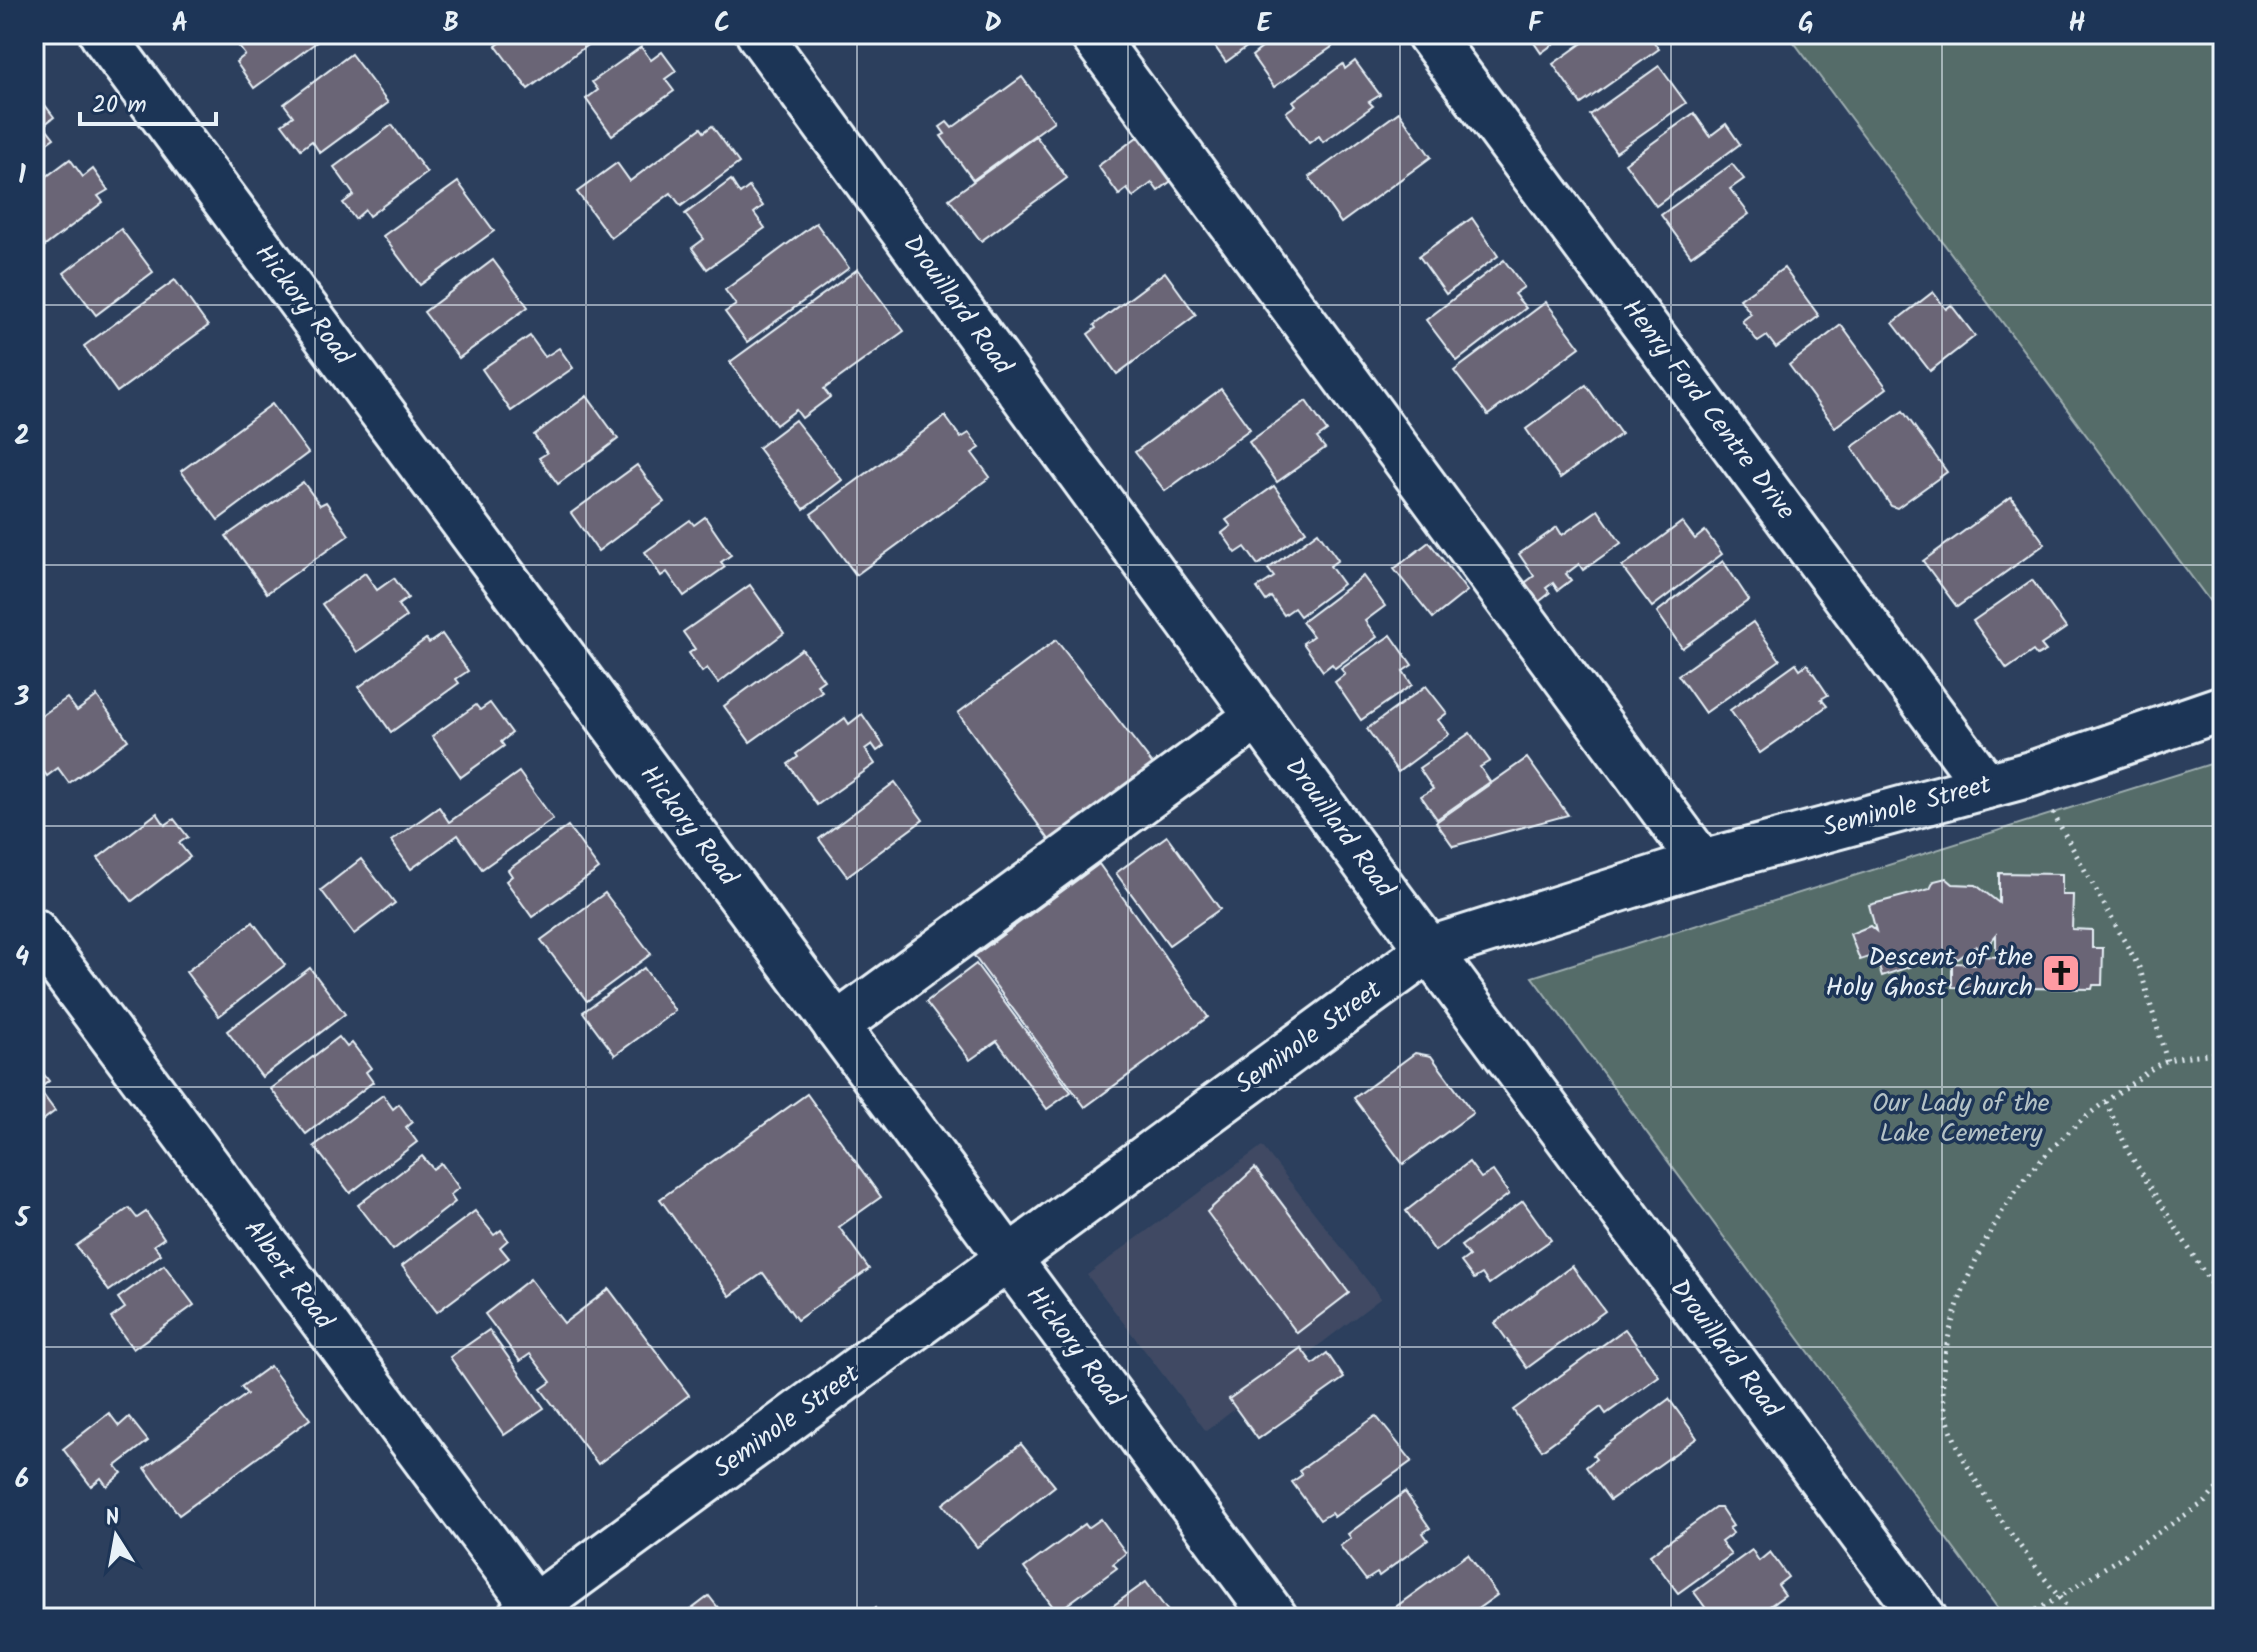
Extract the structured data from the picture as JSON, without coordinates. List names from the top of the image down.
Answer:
{
  "streets": {
    "street": [
      "Hickory Road",
      "Drouillard Road",
      "Henry Ford Centre Drive",
      "Seminole Street",
      "Albert Road"
    ]
  },
  "crossings": [
    ["Hickory Road", "Seminole Street"],
    ["Drouillard Road", "Seminole Street"],
    ["Henry Ford Centre Drive", "Seminole Street"],
    ["Seminole Street", "Albert Road"]
  ],
  "parks": ["Our Lady of the Lake Cemetery"],
  "places": {
    "church": ["Descent of the Holy Ghost Church"]
  },
  "scale_bar": "20 m",
  "north": "top",
  "grid": {
    "columns": [
      "A",
      "B",
      "C",
      "D",
      "E",
      "F",
      "G",
      "H"
    ],
    "rows": [
      "1",
      "2",
      "3",
      "4",
      "5",
      "6"
    ]
  }
}
